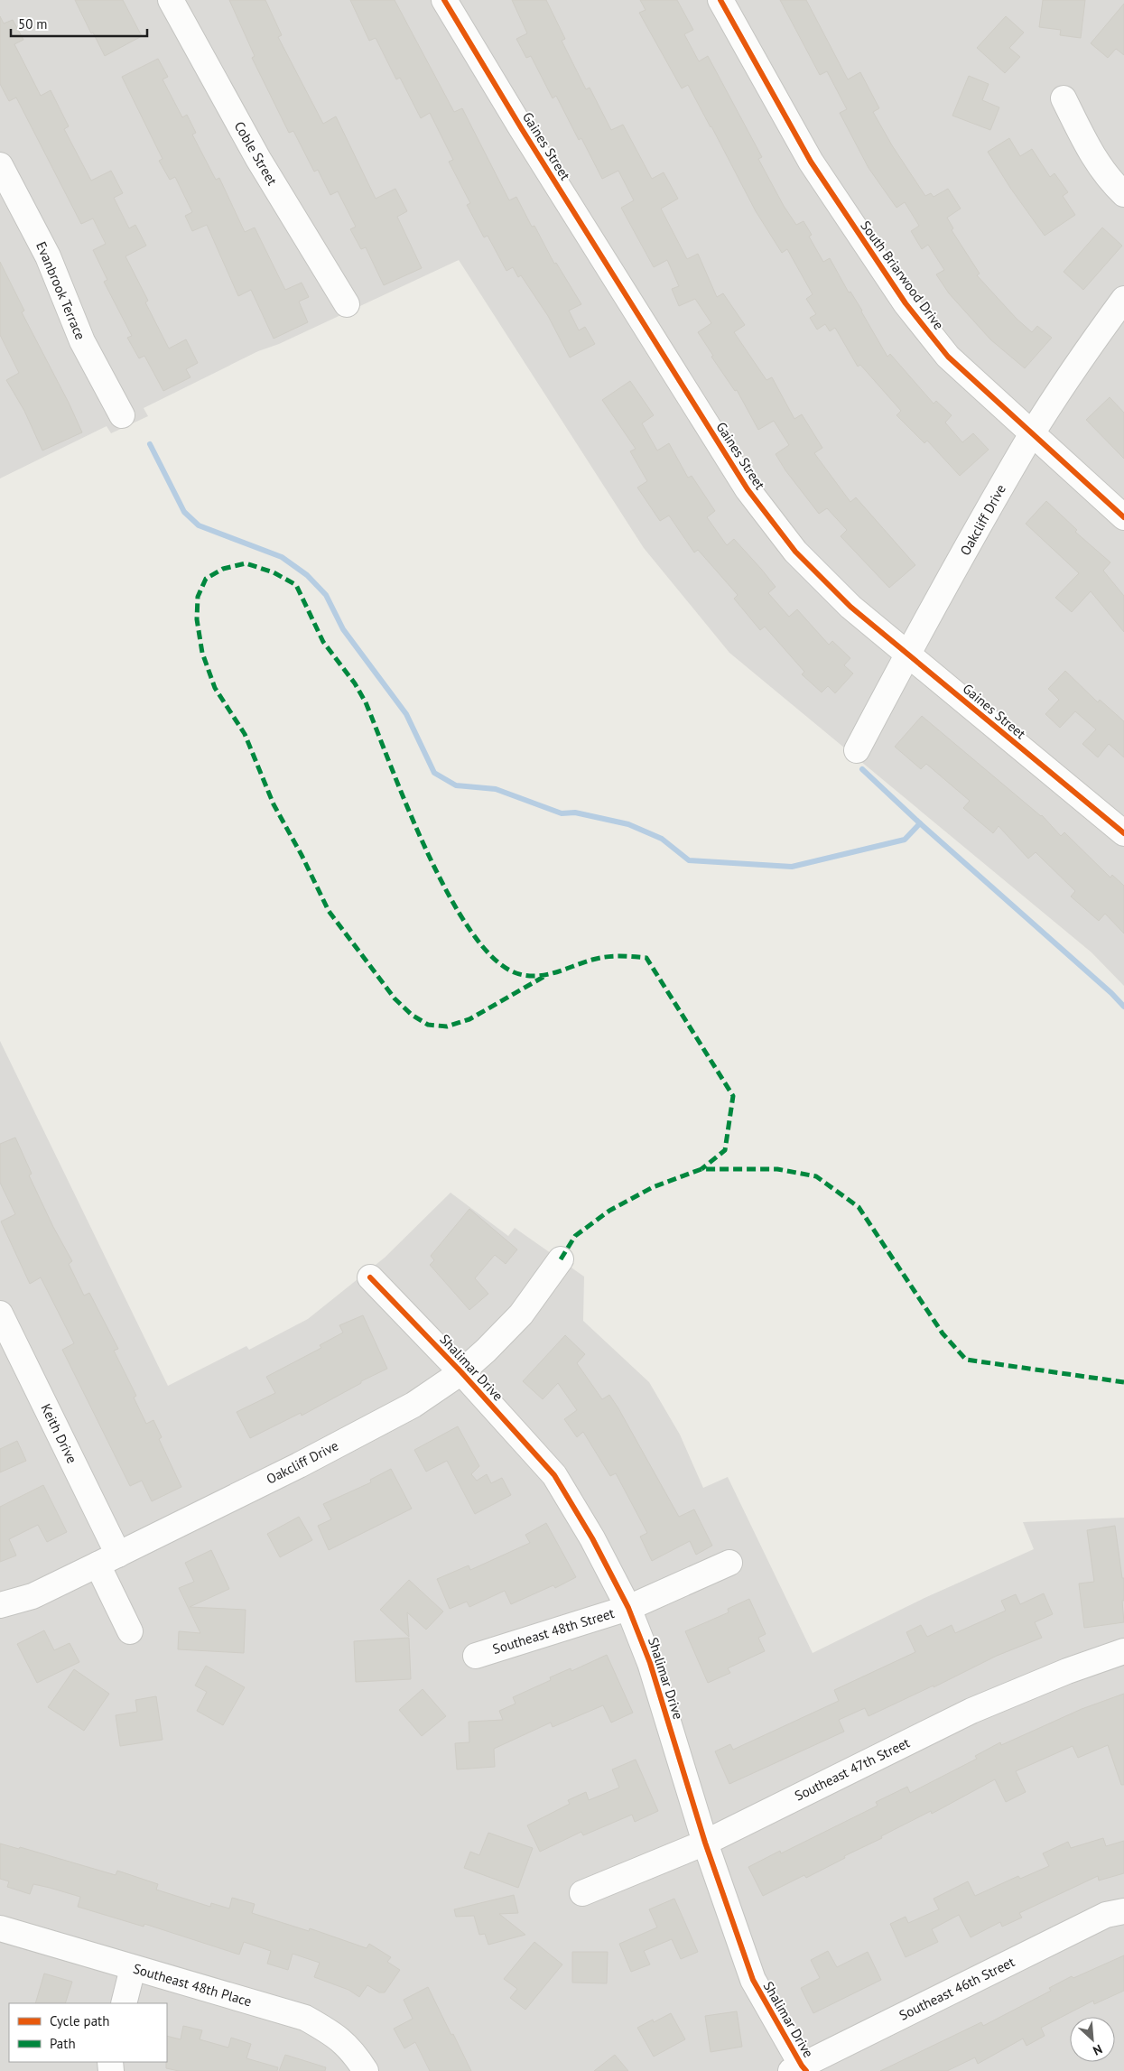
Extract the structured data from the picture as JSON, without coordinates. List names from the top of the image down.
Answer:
{
  "streets": {
    "street": [
      "Gaines Street",
      "Coble Street",
      "South Briarwood Drive",
      "Evanbrook Terrace",
      "Oakcliff Drive",
      "Shalimar Drive",
      "Keith Drive",
      "Southeast 48th Street",
      "Southeast 47th Street",
      "Southeast 48th Place",
      "Southeast 46th Street"
    ]
  },
  "crossings": [
    ["Gaines Street", "Oakcliff Drive"],
    ["South Briarwood Drive", "Oakcliff Drive"],
    ["Oakcliff Drive", "Shalimar Drive"],
    ["Oakcliff Drive", "Keith Drive"],
    ["Shalimar Drive", "Southeast 48th Street"],
    ["Shalimar Drive", "Southeast 47th Street"],
    ["Shalimar Drive", "Southeast 46th Street"]
  ],
  "legend": ["Cycle path", "Path"],
  "scale_bar": "50 m",
  "north": "bottom right"
}
